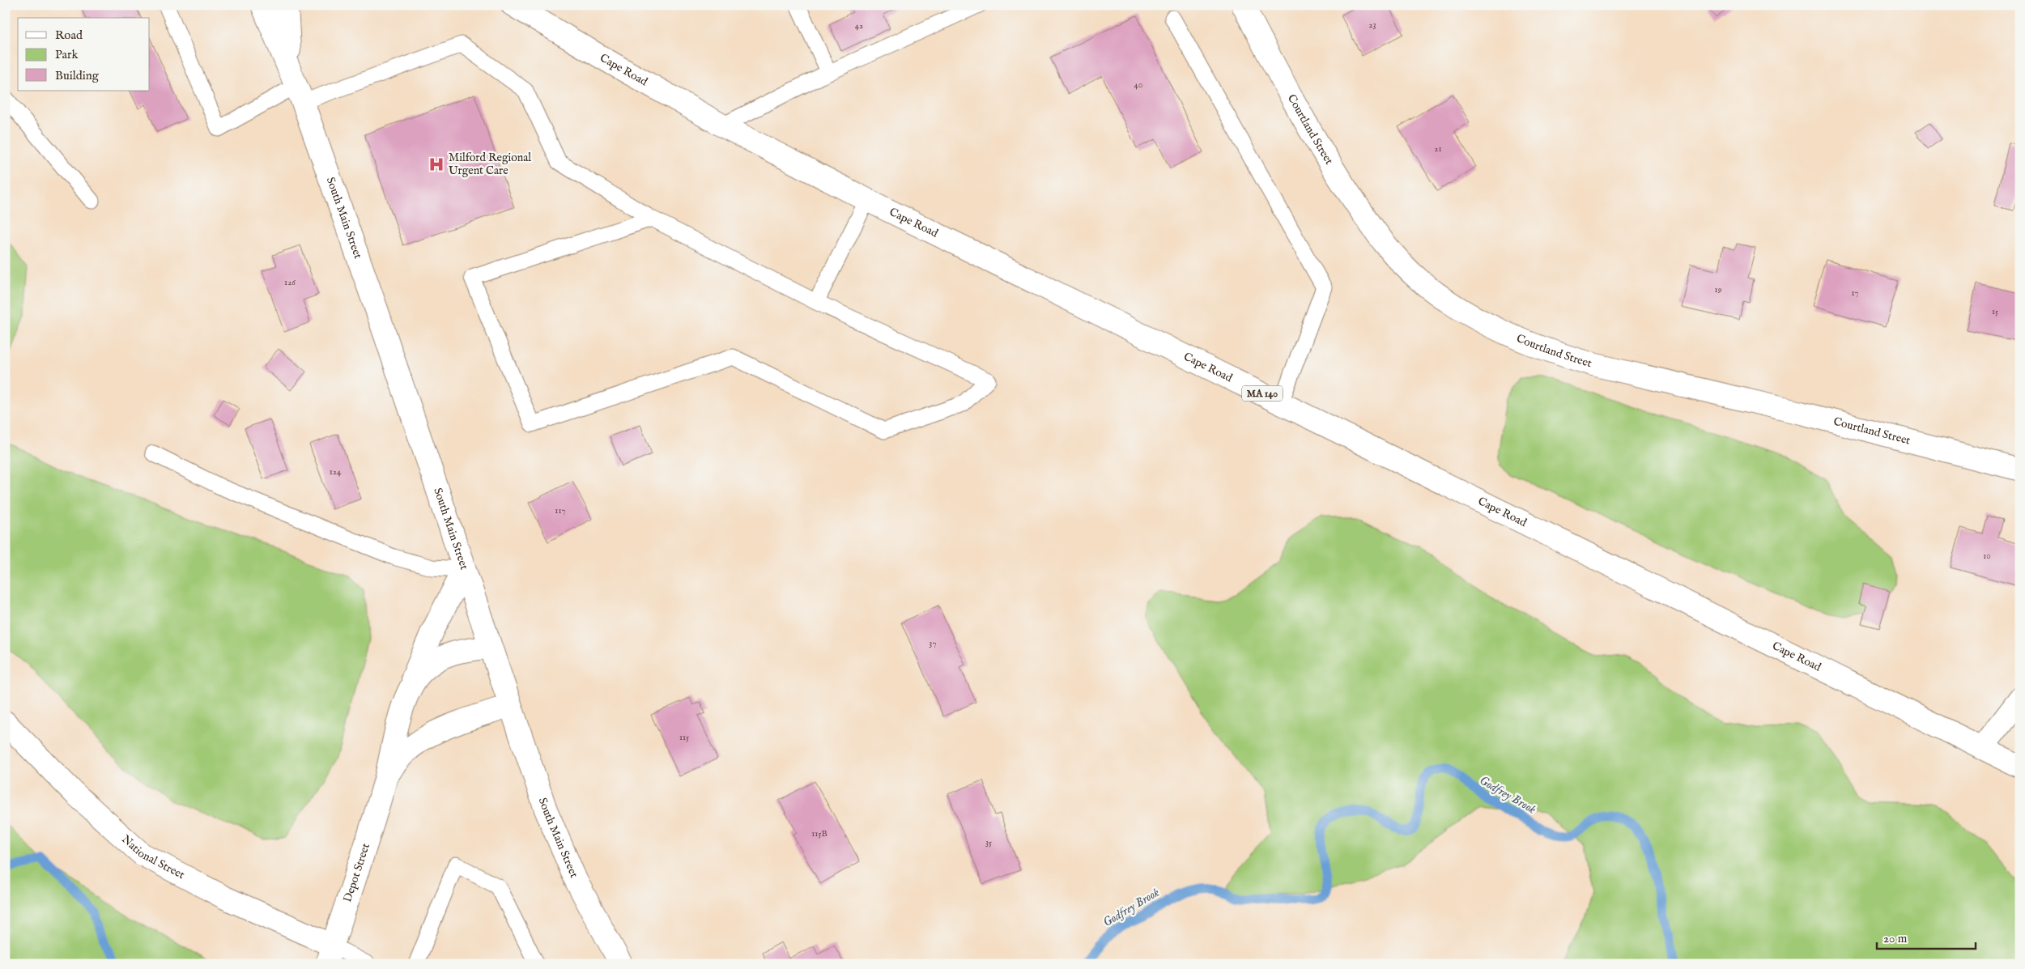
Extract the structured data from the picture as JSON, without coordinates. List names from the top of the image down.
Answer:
{
  "streets": {
    "main road": [
      "Cape Road",
      "Courtland Street",
      "South Main Street",
      "MA 140",
      "National Street",
      "Depot Street"
    ]
  },
  "crossings": [
    ["South Main Street", "Depot Street"],
    ["National Street", "Depot Street"]
  ],
  "water": ["Godfrey Brook"],
  "places": {
    "hospital": ["Milford Regional Urgent Care"]
  },
  "house_numbers": [
    "23",
    "42",
    "40",
    "21",
    "126",
    "19",
    "17",
    "15",
    "124",
    "117",
    "10",
    "37",
    "115",
    "115B",
    "35"
  ],
  "legend": ["Road", "Park", "Building"],
  "scale_bar": "20 m"
}
